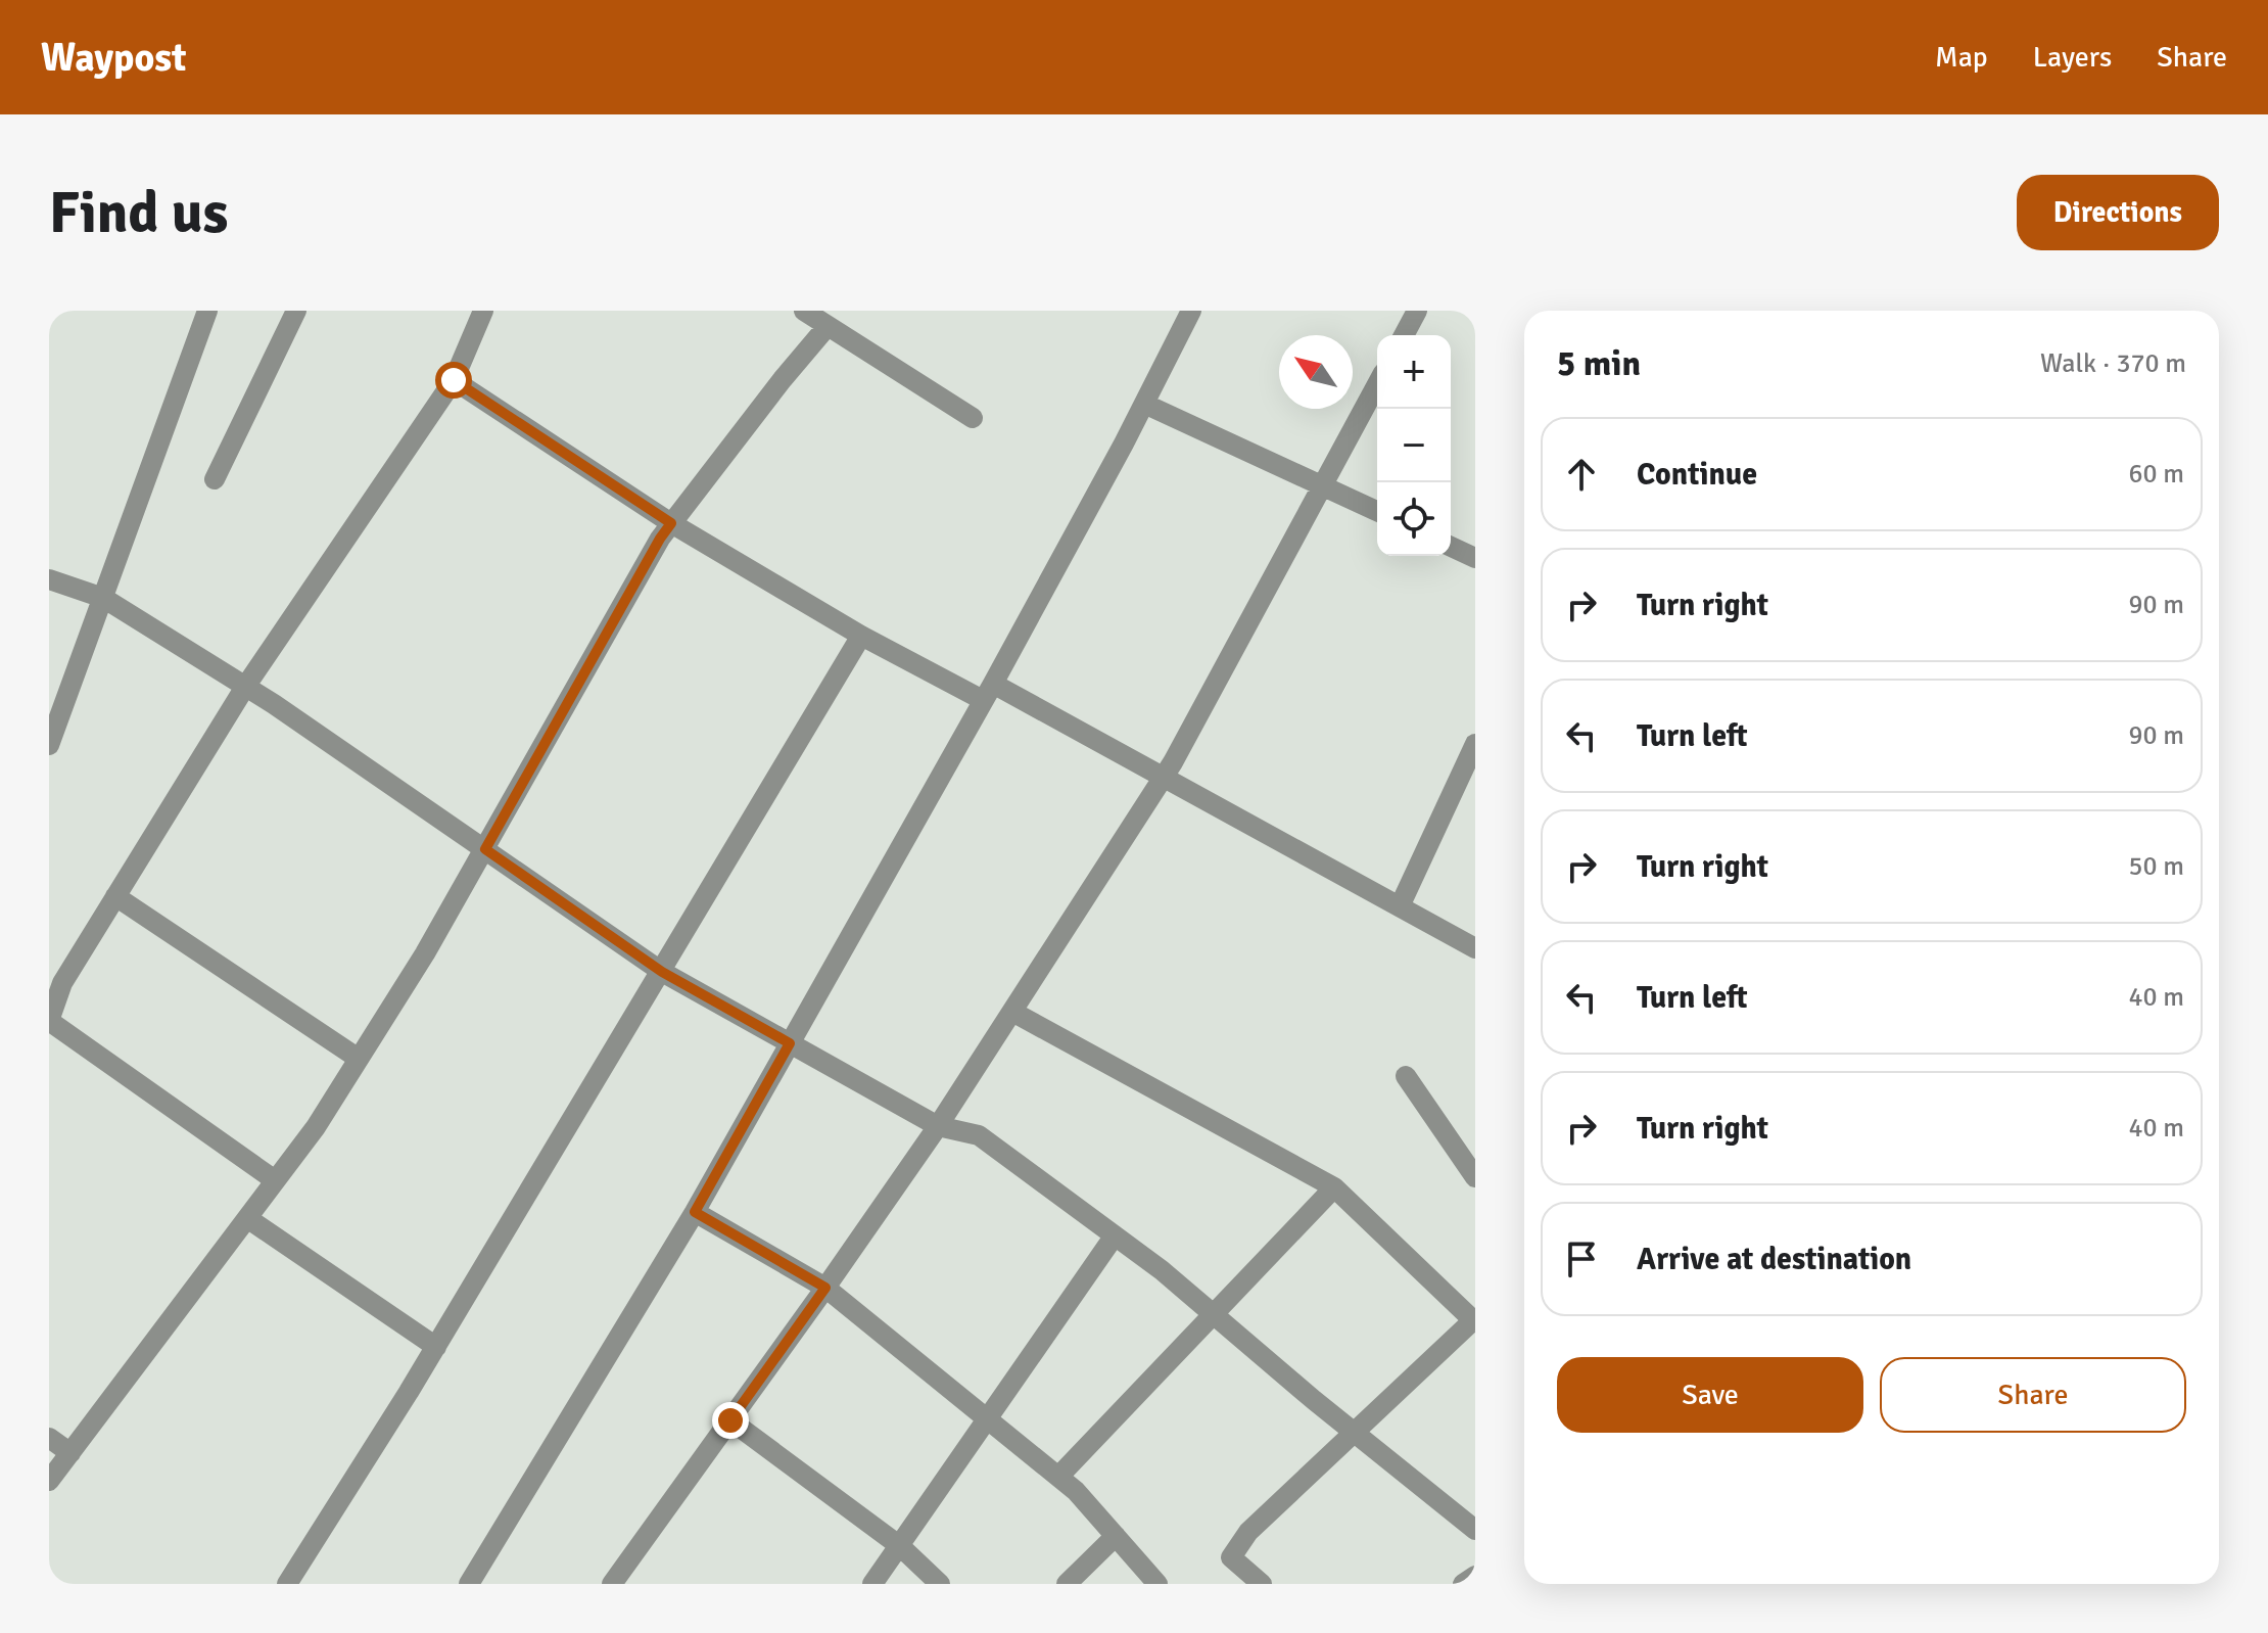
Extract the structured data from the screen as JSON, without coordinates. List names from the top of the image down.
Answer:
{
  "north": "top left",
  "page": {
    "header": "Waypost",
    "nav": ["Map", "Layers", "Share"],
    "buttons": [
      "Directions",
      ["Save", "Share"]
    ],
    "title": "Find us",
    "heading": ["5 min", "Walk · 370 m"],
    "map_buttons": ["+", "−"],
    "list": [
      ["Continue", "60 m"],
      ["Turn right", "90 m"],
      ["Turn left", "90 m"],
      ["Turn right", "50 m"],
      ["Turn left", "40 m"],
      ["Turn right", "40 m"],
      "Arrive at destination"
    ]
  }
}
